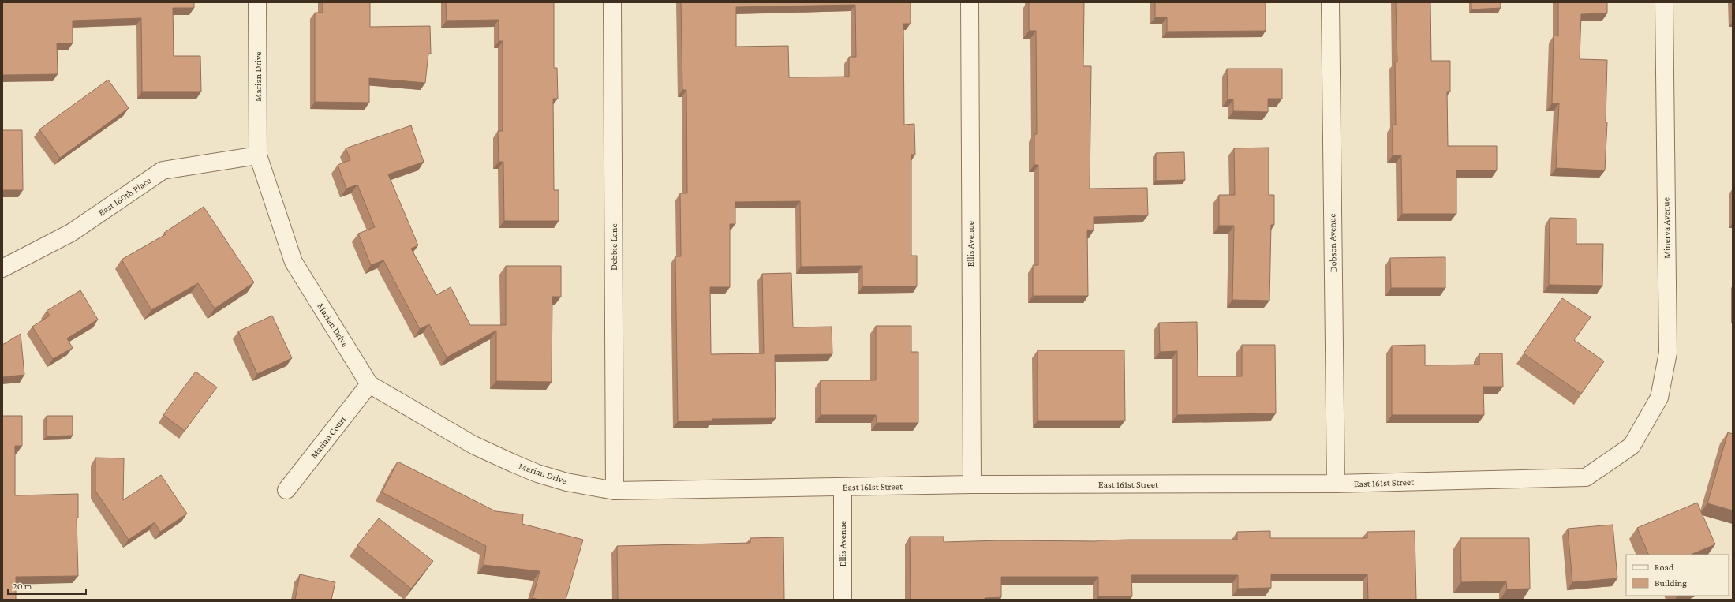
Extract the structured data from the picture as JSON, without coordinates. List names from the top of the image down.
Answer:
{
  "streets": {
    "street": [
      "Marian Drive",
      "East 160th Place",
      "Minerva Avenue",
      "Dobson Avenue",
      "Ellis Avenue",
      "Debbie Lane",
      "Marian Court",
      "East 161st Street"
    ]
  },
  "crossings": [
    ["Marian Drive", "East 160th Place"],
    ["Marian Drive", "Debbie Lane"],
    ["Marian Drive", "Marian Court"],
    ["Marian Drive", "East 161st Street"],
    ["Minerva Avenue", "East 161st Street"],
    ["Dobson Avenue", "East 161st Street"],
    ["Ellis Avenue", "East 161st Street"],
    ["Debbie Lane", "East 161st Street"]
  ],
  "legend": ["Road", "Building"],
  "scale_bar": "20 m"
}
